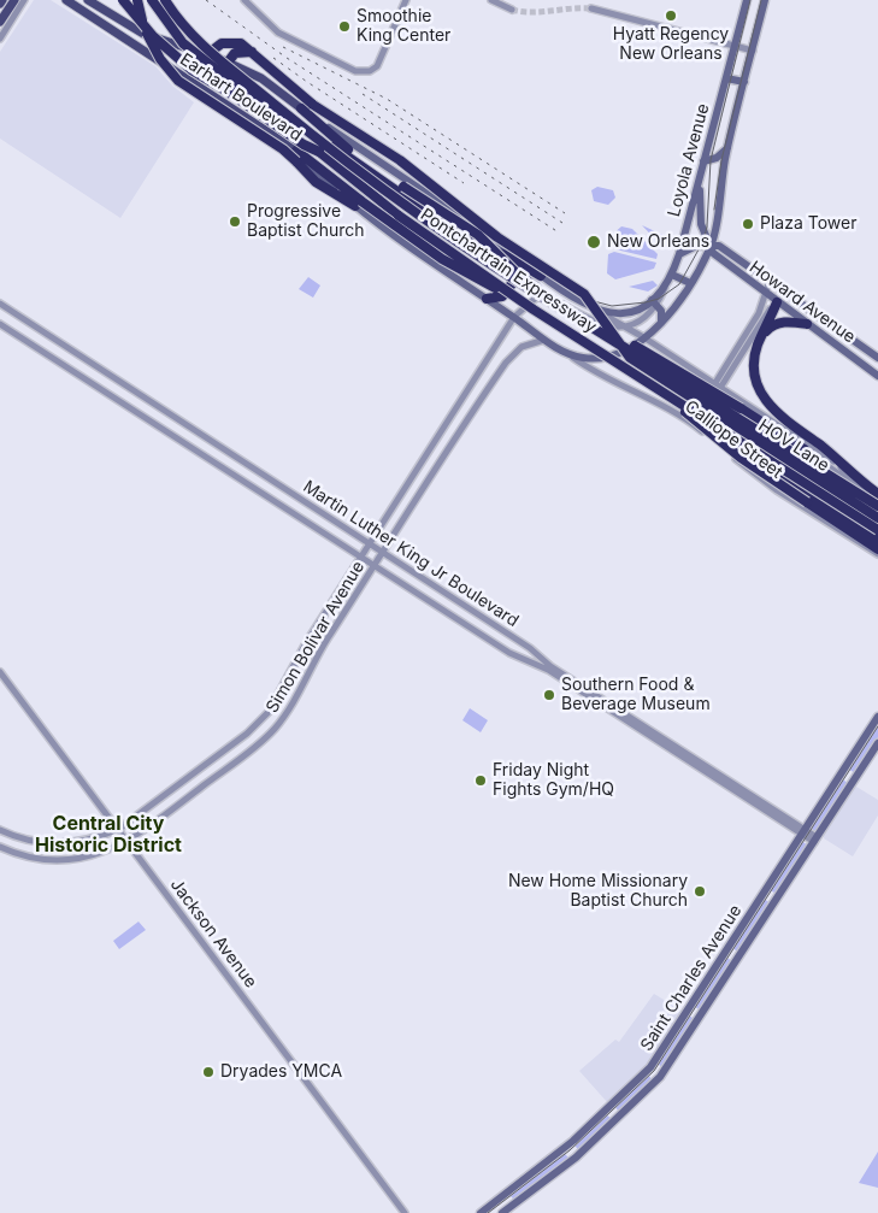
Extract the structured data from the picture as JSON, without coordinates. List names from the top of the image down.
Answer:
{
  "streets": {
    "highway": ["Pontchartrain Expressway", "HOV Lane"],
    "main road": [
      "Earhart Boulevard",
      "Loyola Avenue",
      "Howard Avenue",
      "Calliope Street",
      "Saint Charles Avenue"
    ],
    "street": ["Martin Luther King Jr Boulevard", "Simon Bolivar Avenue", "Jackson Avenue"]
  },
  "crossings": [
    ["Earhart Boulevard", "Calliope Street"],
    ["Earhart Boulevard", "HOV Lane"],
    ["Loyola Avenue", "Howard Avenue"],
    ["Loyola Avenue", "Calliope Street"],
    ["Pontchartrain Expressway", "Calliope Street"],
    ["Martin Luther King Jr Boulevard", "Simon Bolivar Avenue"],
    ["Martin Luther King Jr Boulevard", "Saint Charles Avenue"],
    ["Simon Bolivar Avenue", "Jackson Avenue"]
  ],
  "districts": ["Central City Historic District"],
  "places": [
    "Hyatt Regency New Orleans",
    "Smoothie King Center",
    "Progressive Baptist Church",
    "Plaza Tower",
    "New Orleans",
    "Southern Food & Beverage Museum",
    "Friday Night Fights Gym/HQ",
    "New Home Missionary Baptist Church",
    "Dryades YMCA"
  ]
}
